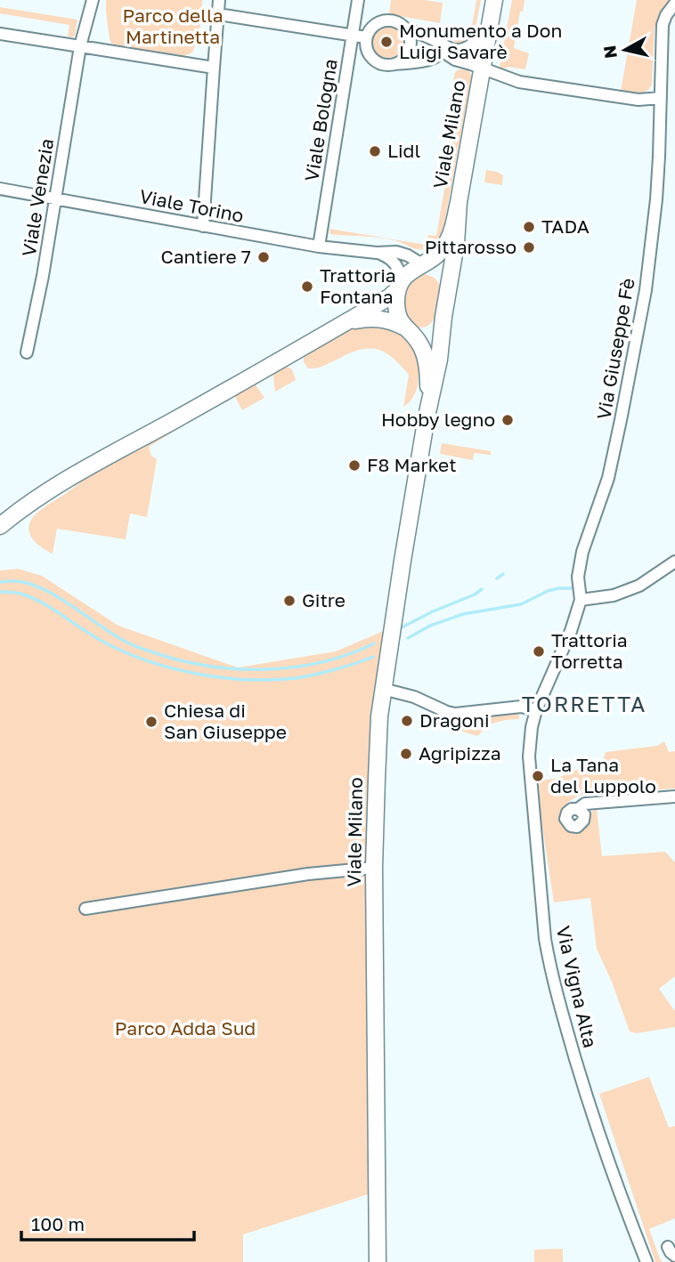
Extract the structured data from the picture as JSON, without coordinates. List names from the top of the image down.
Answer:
{
  "streets": {
    "street": [
      "Viale Bologna",
      "Viale Milano",
      "Viale Venezia",
      "Viale Torino",
      "Via Giuseppe Fè",
      "Via Vigna Alta"
    ]
  },
  "crossings": [
    ["Viale Bologna", "Viale Torino"],
    ["Viale Milano", "Viale Torino"],
    ["Viale Venezia", "Viale Torino"],
    ["Via Giuseppe Fè", "Via Vigna Alta"]
  ],
  "districts": ["TORRETTA"],
  "parks": ["Parco della Martinetta", "Parco Adda Sud"],
  "places": [
    "Monumento a Don Luigi Savarè",
    "Lidl",
    "TADA",
    "Pittarosso",
    "Cantiere 7",
    "Trattoria Fontana",
    "Hobby legno",
    "F8 Market",
    "Gitre",
    "Trattoria Torretta",
    "Dragoni",
    "Chiesa di San Giuseppe",
    "Agripizza",
    "La Tana del Luppolo"
  ],
  "scale_bar": "100 m",
  "north": "left"
}
